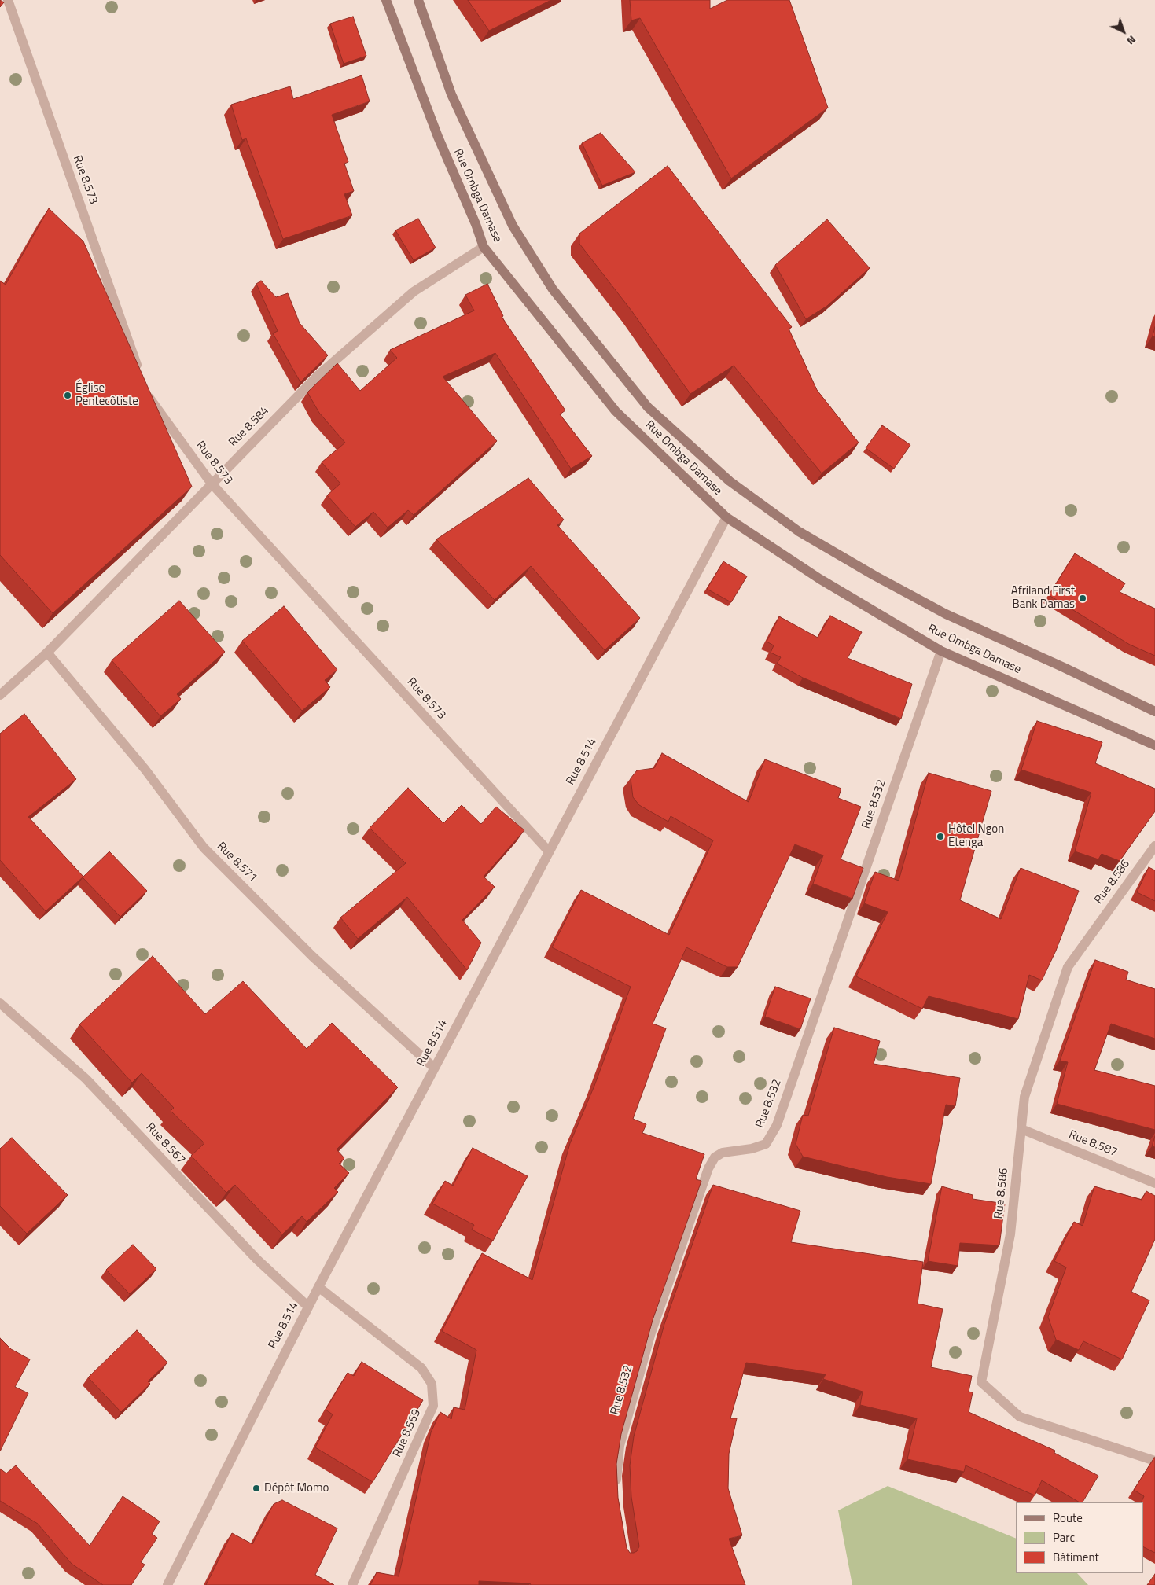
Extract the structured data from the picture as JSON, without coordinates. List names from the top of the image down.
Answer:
{
  "streets": {
    "main road": ["Rue Ombga Damase"],
    "street": [
      "Rue 8.573",
      "Rue 8.584",
      "Rue 8.514",
      "Rue 8.532",
      "Rue 8.571",
      "Rue 8.586",
      "Rue 8.567",
      "Rue 8.587",
      "Rue 8.569"
    ]
  },
  "crossings": [
    ["Rue 8.573", "Rue 8.584"],
    ["Rue 8.573", "Rue 8.514"],
    ["Rue Ombga Damase", "Rue 8.584"],
    ["Rue Ombga Damase", "Rue 8.514"],
    ["Rue Ombga Damase", "Rue 8.532"],
    ["Rue 8.584", "Rue 8.571"],
    ["Rue 8.514", "Rue 8.571"],
    ["Rue 8.514", "Rue 8.567"],
    ["Rue 8.514", "Rue 8.569"],
    ["Rue 8.586", "Rue 8.587"]
  ],
  "places": [
    "Église Pentecôtiste",
    "Afriland First Bank Damas",
    "Hôtel Ngon Etenga",
    "Dépôt Momo"
  ],
  "legend": ["Route", "Parc", "Bâtiment"],
  "north": "bottom right"
}
